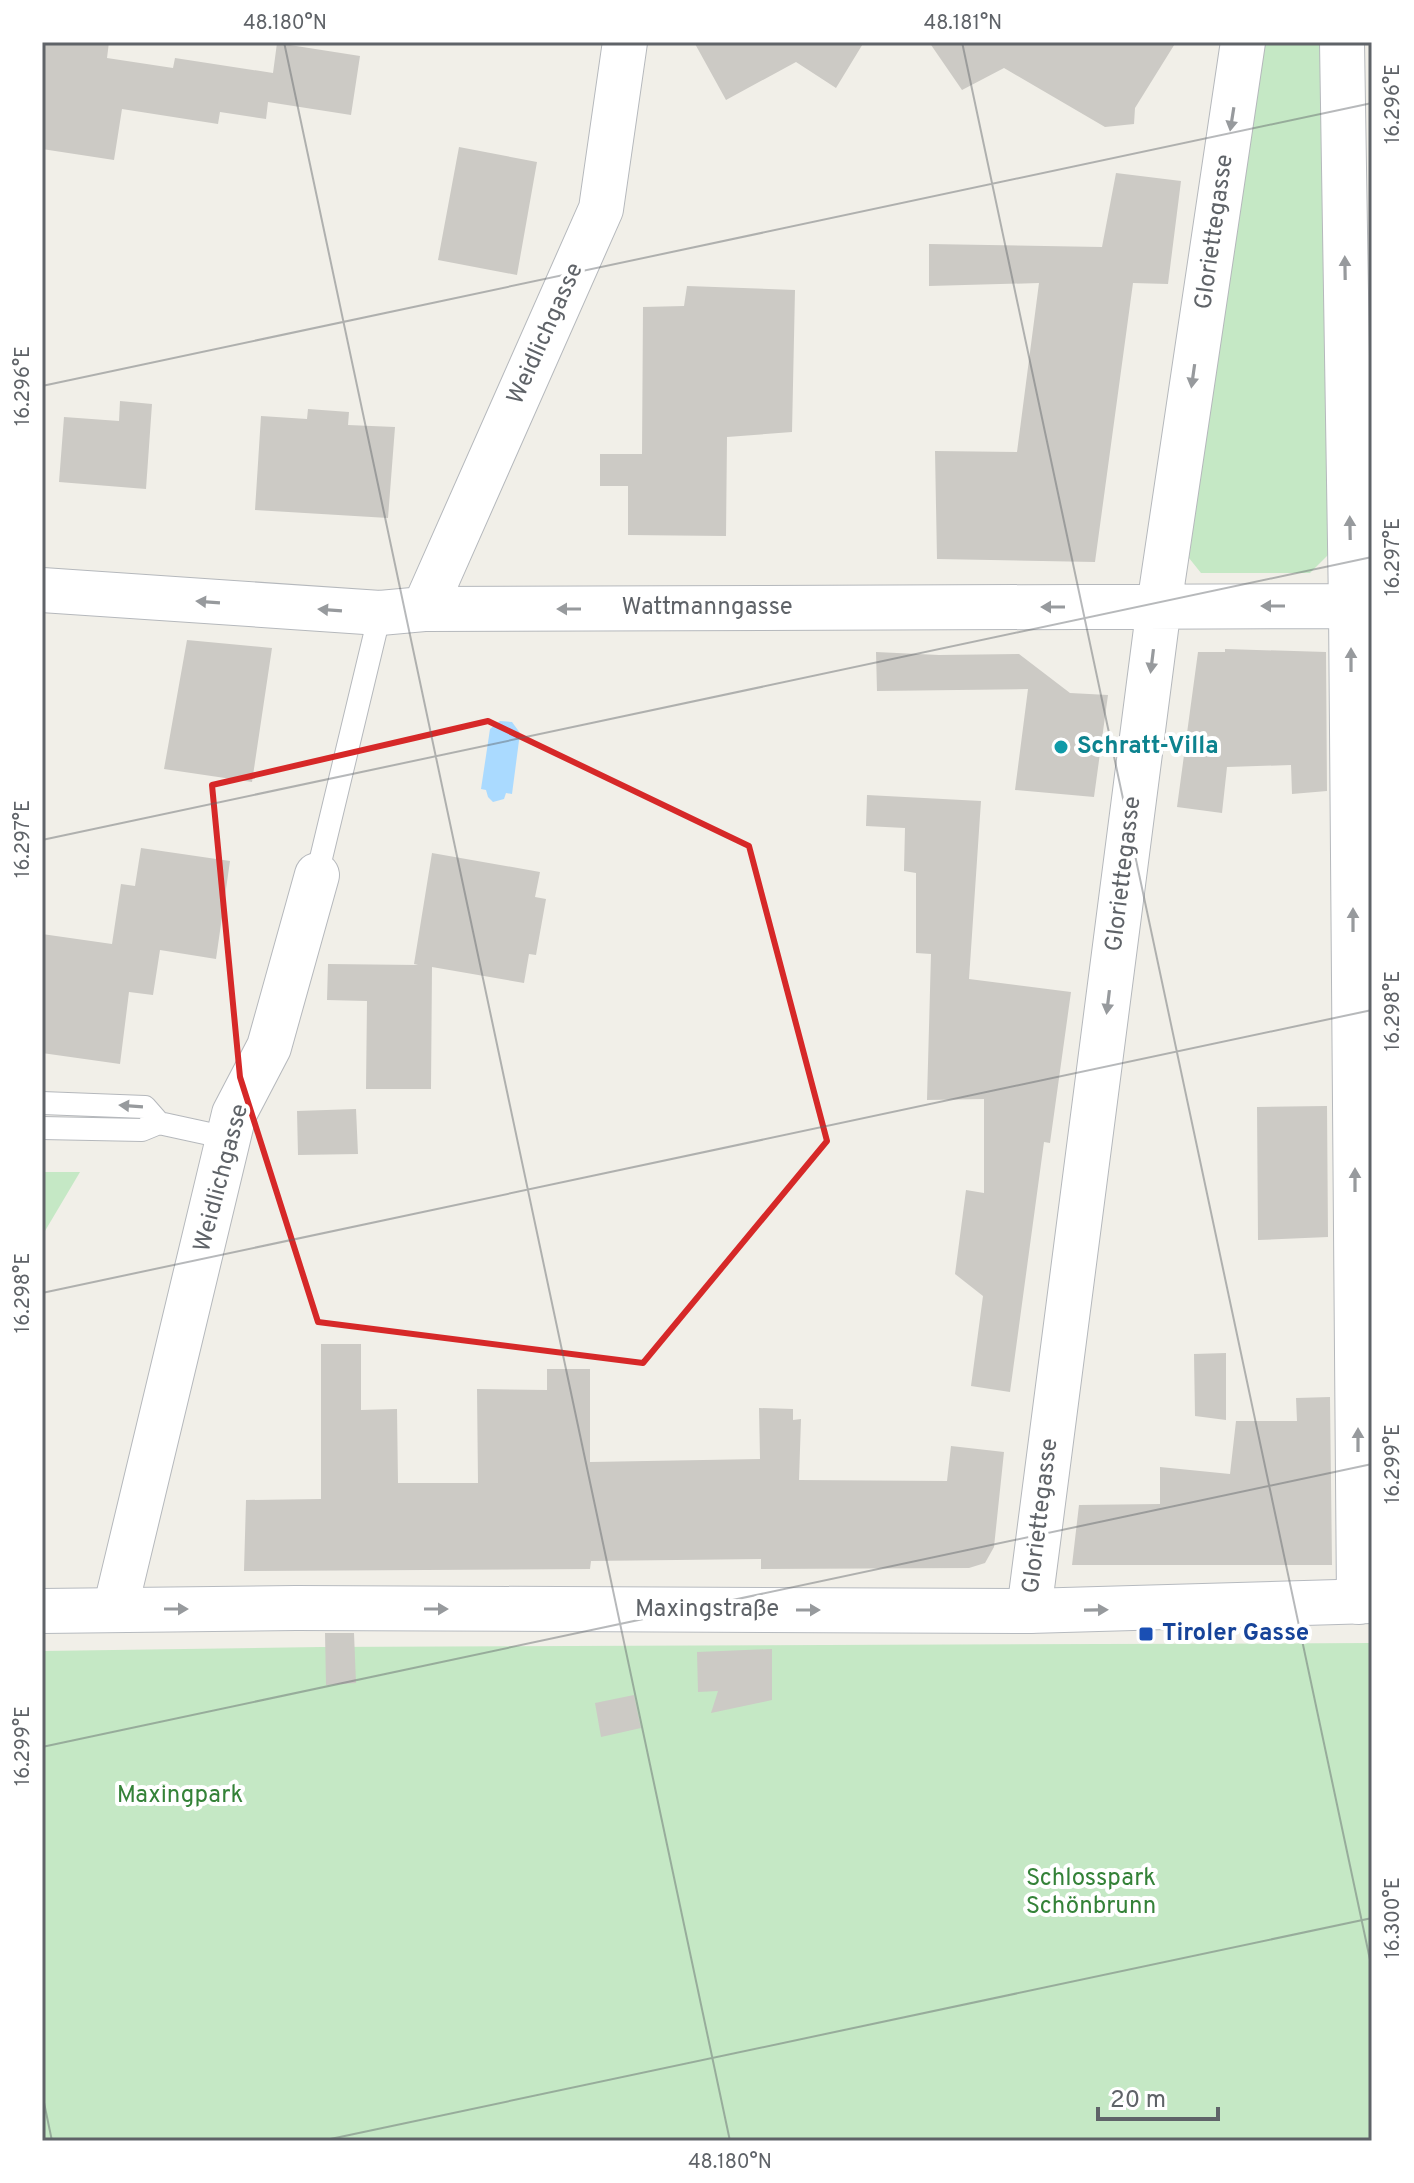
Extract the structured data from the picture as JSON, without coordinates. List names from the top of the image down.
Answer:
{
  "streets": {
    "street": [
      "Gloriettegasse",
      "Weidlichgasse",
      "Wattmanngasse",
      "Maxingstraße"
    ]
  },
  "crossings": [
    ["Gloriettegasse", "Wattmanngasse"],
    ["Gloriettegasse", "Maxingstraße"],
    ["Weidlichgasse", "Wattmanngasse"],
    ["Weidlichgasse", "Maxingstraße"]
  ],
  "one_way": ["Wattmanngasse", "Maxingstraße"],
  "parks": ["Maxingpark", "Schlosspark Schönbrunn"],
  "places": {
    "other": ["Schratt-Villa"],
    "transit": ["Tiroler Gasse"]
  },
  "scale_bar": "20 m",
  "coordinates": [
    "48.180°N",
    "48.181°N",
    "16.296°E",
    "16.297°E",
    "16.298°E",
    "16.299°E",
    "16.300°E"
  ]
}
